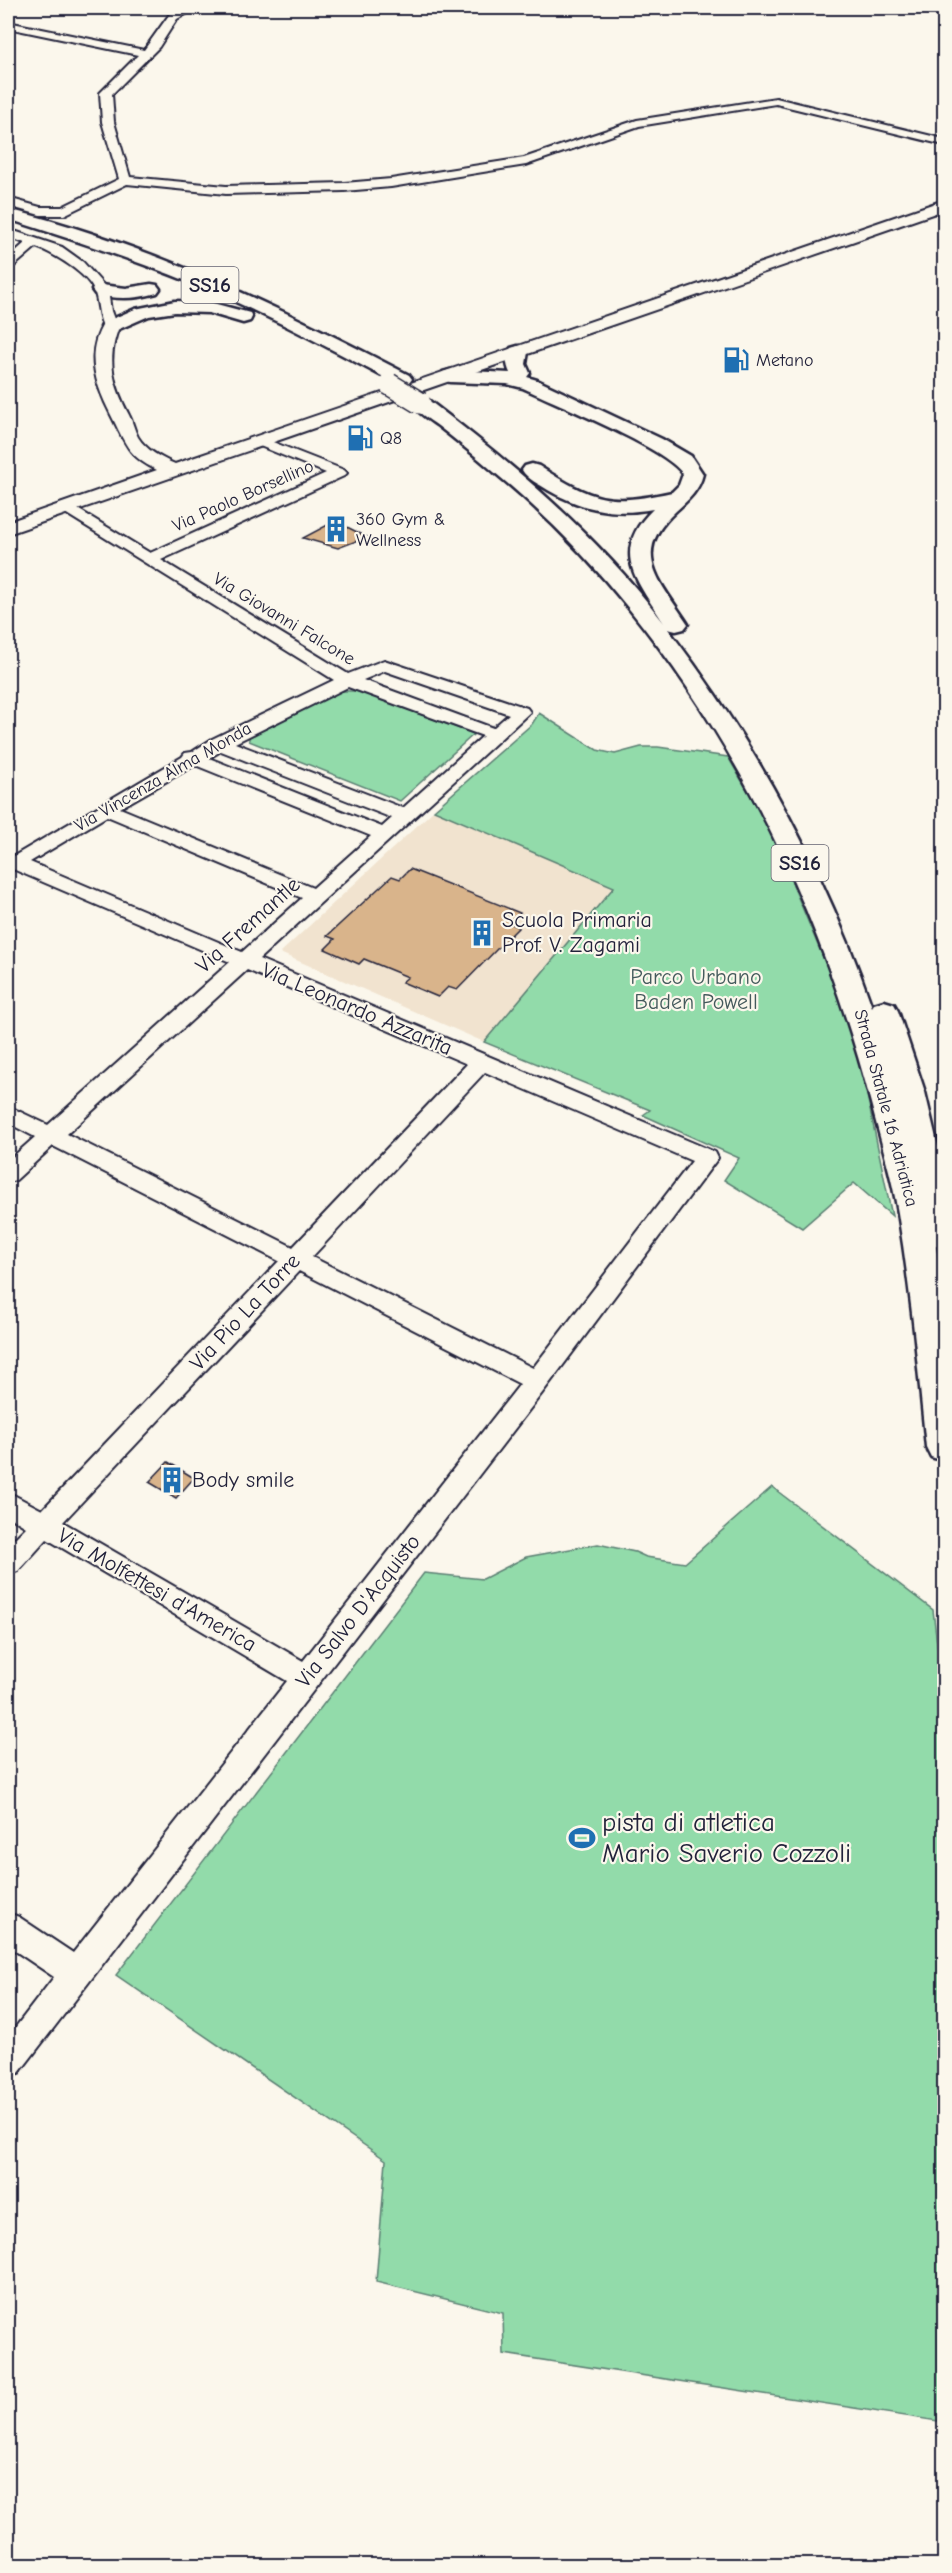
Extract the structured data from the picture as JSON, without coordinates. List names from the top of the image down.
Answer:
{
  "streets": {
    "highway": ["SS16", "Strada Statale 16 Adriatica"],
    "street": [
      "Via Paolo Borsellino",
      "Via Giovanni Falcone",
      "Via Vincenza Alma Monda",
      "Via Fremantle",
      "Via Leonardo Azzarita",
      "Via Pio La Torre",
      "Via Molfettesi d'America",
      "Via Salvo D'Acquisto"
    ]
  },
  "crossings": [
    ["Via Paolo Borsellino", "Via Giovanni Falcone"],
    ["Via Giovanni Falcone", "Via Vincenza Alma Monda"],
    ["Via Giovanni Falcone", "Via Fremantle"],
    ["Via Vincenza Alma Monda", "Via Fremantle"],
    ["Via Vincenza Alma Monda", "Via Leonardo Azzarita"],
    ["Via Fremantle", "Via Leonardo Azzarita"],
    ["Via Leonardo Azzarita", "Via Pio La Torre"],
    ["Via Leonardo Azzarita", "Via Salvo D'Acquisto"],
    ["Via Pio La Torre", "Via Molfettesi d'America"],
    ["Via Molfettesi d'America", "Via Salvo D'Acquisto"]
  ],
  "parks": ["Parco Urbano Baden Powell"],
  "places": {
    "fuel station": ["Metano", "Q8"],
    "building": ["360 Gym & Wellness", "Scuola Primaria Prof. V. Zagami", "Body smile"],
    "sports": ["pista di atletica Mario Saverio Cozzoli"]
  }
}
